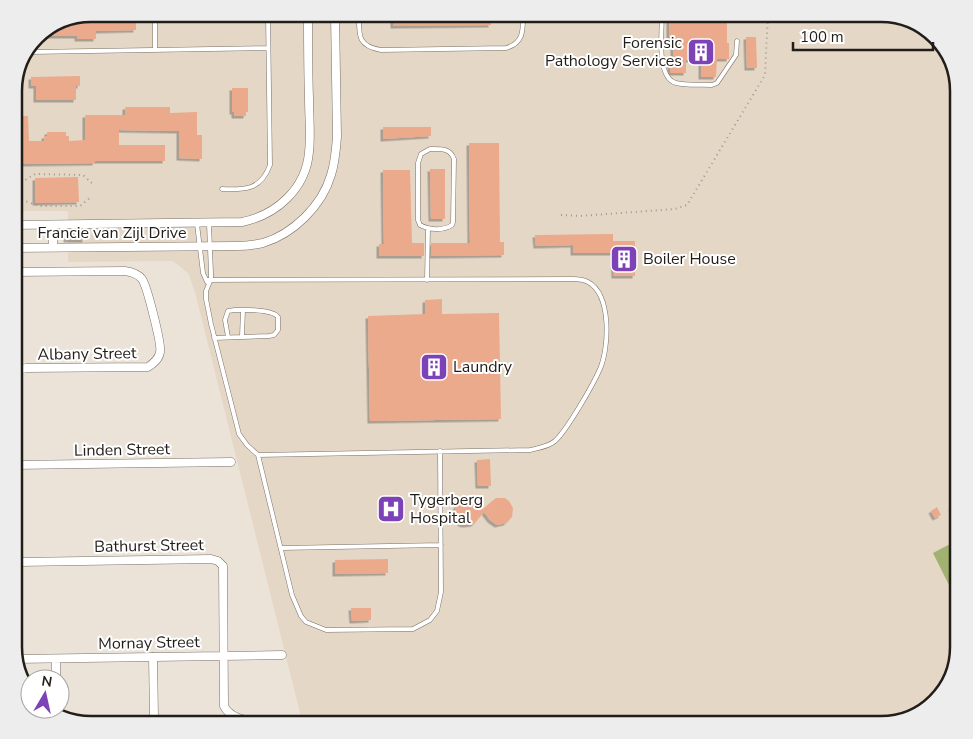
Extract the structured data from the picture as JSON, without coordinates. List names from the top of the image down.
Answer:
{
  "streets": {
    "street": [
      "Francie van Zijl Drive",
      "Albany Street",
      "Linden Street",
      "Bathurst Street",
      "Mornay Street"
    ]
  },
  "crossings": [
    ["Bathurst Street", "Mornay Street"]
  ],
  "places": {
    "building": ["Forensic Pathology Services", "Boiler House", "Laundry"],
    "hospital": ["Tygerberg Hospital"]
  },
  "scale_bar": "100 m",
  "north": "top"
}
